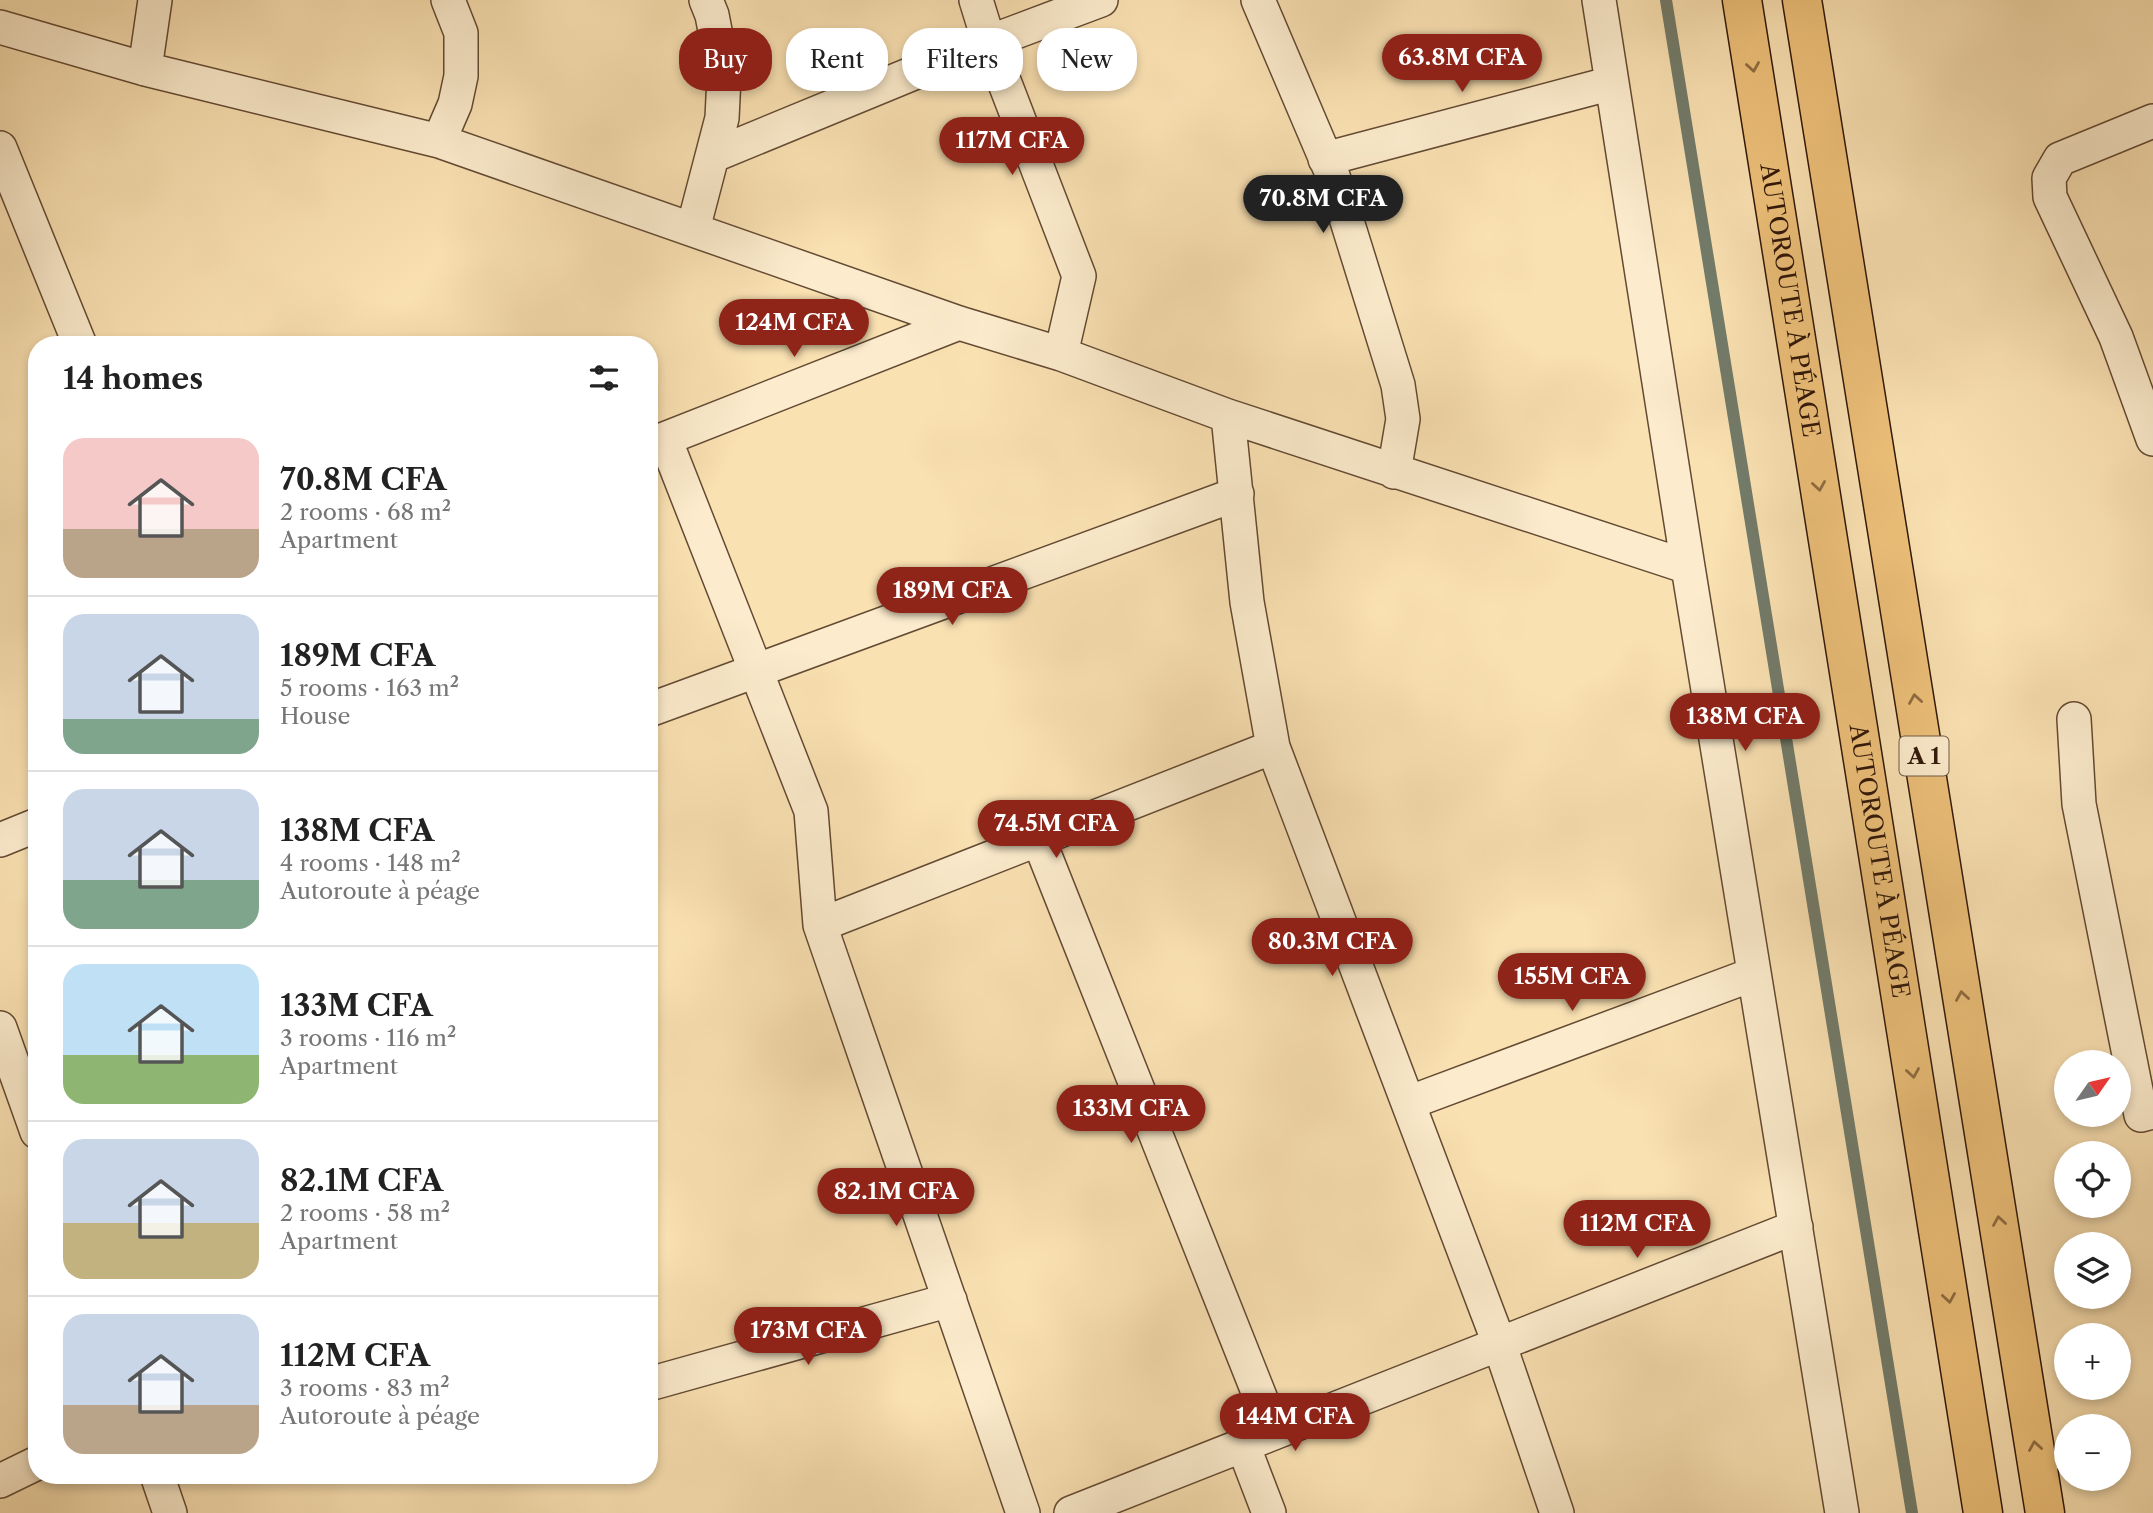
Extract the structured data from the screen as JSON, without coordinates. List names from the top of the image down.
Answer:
{
  "streets": {
    "highway": ["AUTOROUTE À PÉAGE", "A 1"]
  },
  "north": "top right",
  "page": {
    "chip": [
      "Buy",
      "Rent",
      "Filters",
      "New"
    ],
    "price": [
      "63.8M CFA",
      "117M CFA",
      "70.8M CFA",
      "124M CFA",
      "189M CFA",
      "138M CFA",
      "74.5M CFA",
      "80.3M CFA",
      "155M CFA",
      "133M CFA",
      "82.1M CFA",
      "112M CFA",
      "173M CFA",
      "144M CFA"
    ],
    "heading": "14 homes",
    "list": [
      {
        "name": "70.8M CFA",
        "note": "2 rooms · 68 m² · Apartment"
      },
      {
        "name": "189M CFA",
        "note": "5 rooms · 163 m² · House"
      },
      {
        "name": "138M CFA",
        "note": "4 rooms · 148 m² · Autoroute à péage"
      },
      {
        "name": "133M CFA",
        "note": "3 rooms · 116 m² · Apartment"
      },
      {
        "name": "82.1M CFA",
        "note": "2 rooms · 58 m² · Apartment"
      },
      {
        "name": "112M CFA",
        "note": "3 rooms · 83 m² · Autoroute à péage"
      }
    ],
    "map_buttons": ["+", "−"]
  }
}
